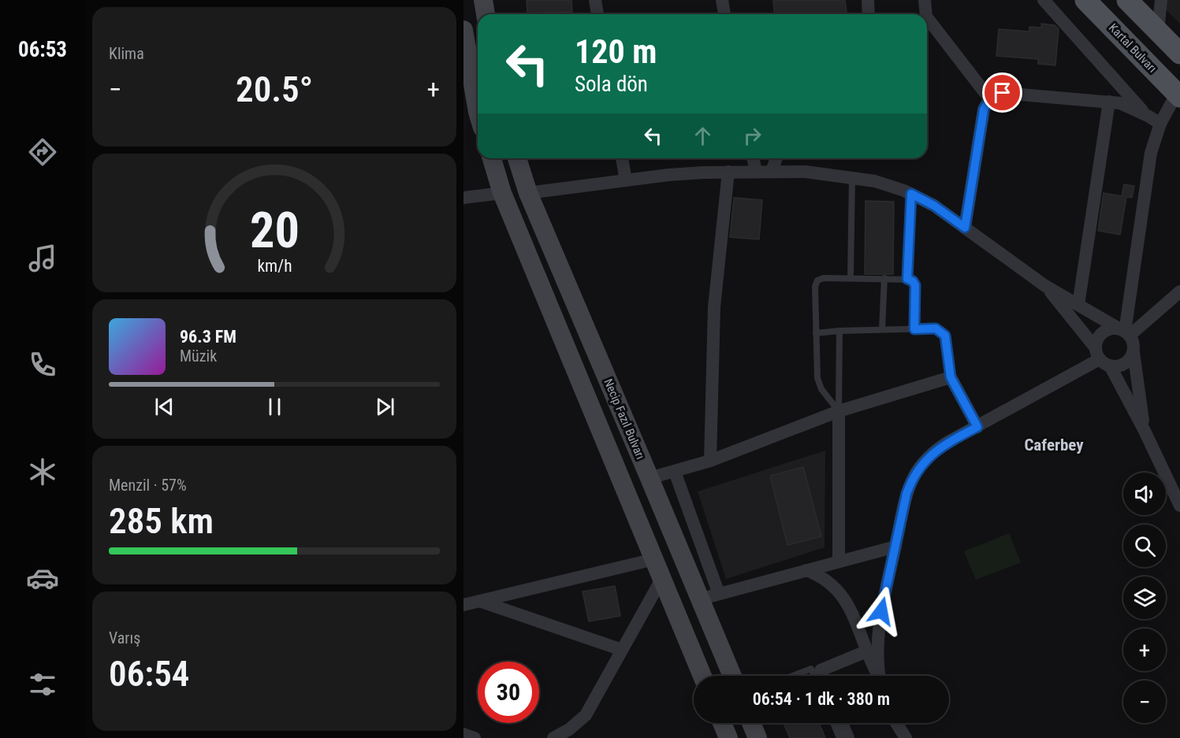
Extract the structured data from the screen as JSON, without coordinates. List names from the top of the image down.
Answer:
{
  "streets": {
    "main road": ["Kartal Bulvarı"],
    "street": ["Necip Fazıl Bulvarı"]
  },
  "districts": ["Caferbey"],
  "page": {
    "tabs": "06:53",
    "tile": [
      "Klima",
      ["Menzil · 57%", "285 km"],
      ["Varış", "06:54"]
    ],
    "turn": ["120 m", "Sola dön"],
    "heat": ["−", "20.5°", "+"],
    "song": ["96.3 FM", "Müzik"],
    "map_buttons": ["+", "−"],
    "limit": "30",
    "trip": "06:54 · 1 dk · 380 m",
    "gauge": ["20", "km/h"]
  }
}
